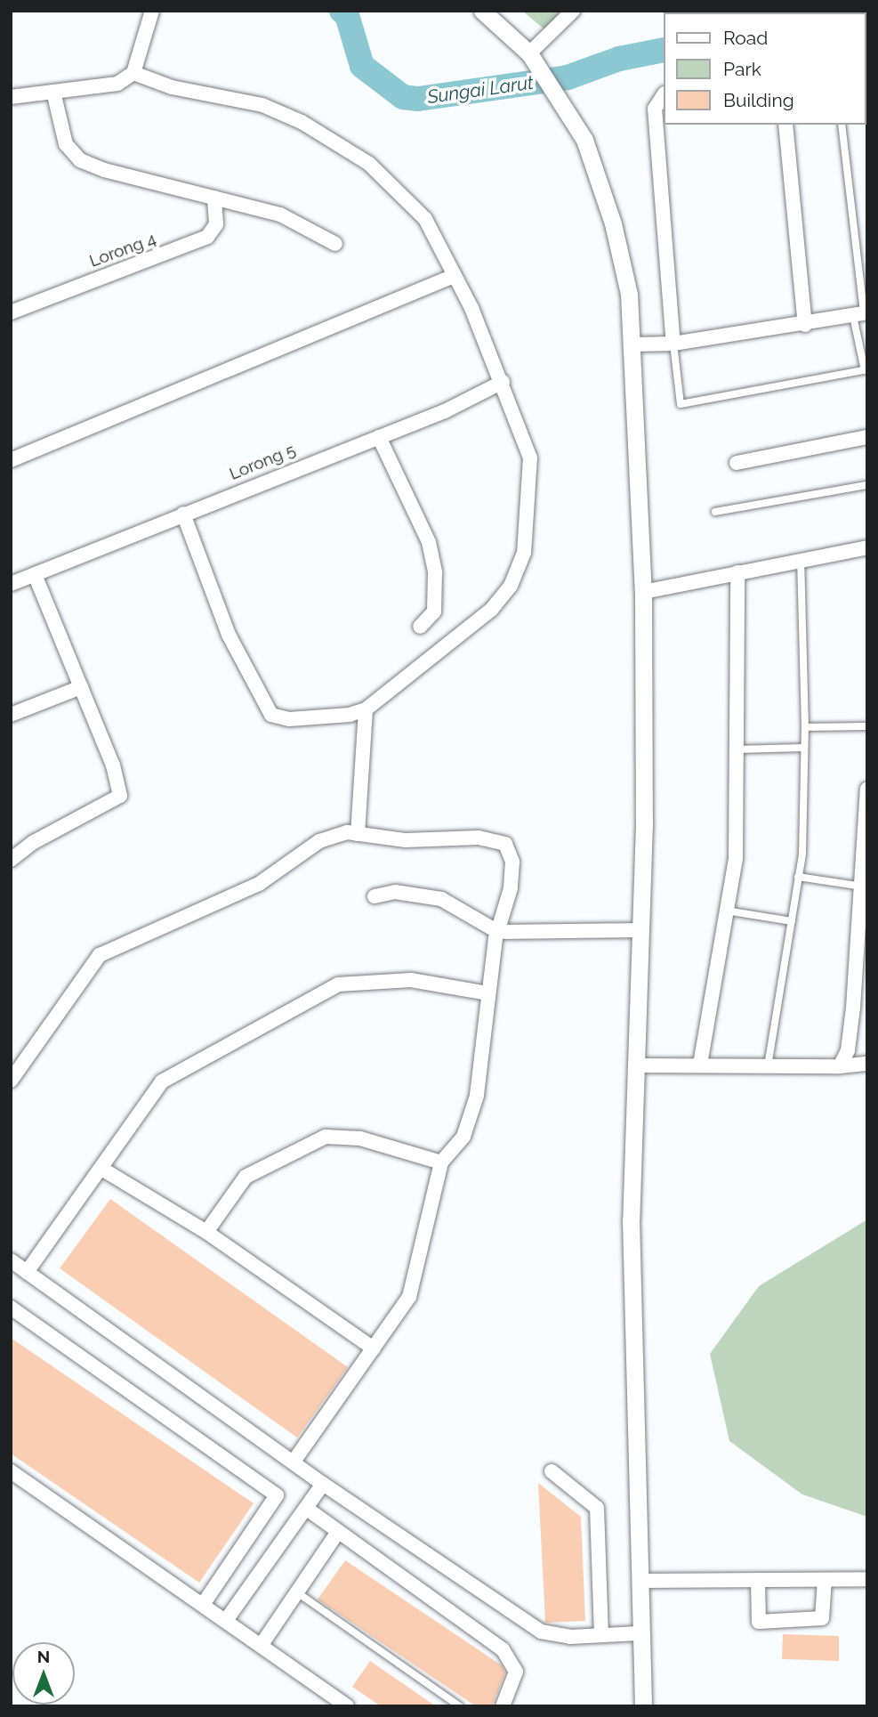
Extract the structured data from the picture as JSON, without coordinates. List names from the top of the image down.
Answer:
{
  "streets": {
    "street": ["Lorong 4", "Lorong 5"]
  },
  "water": ["Sungai Larut"],
  "legend": ["Road", "Park", "Building"],
  "north": "top"
}
